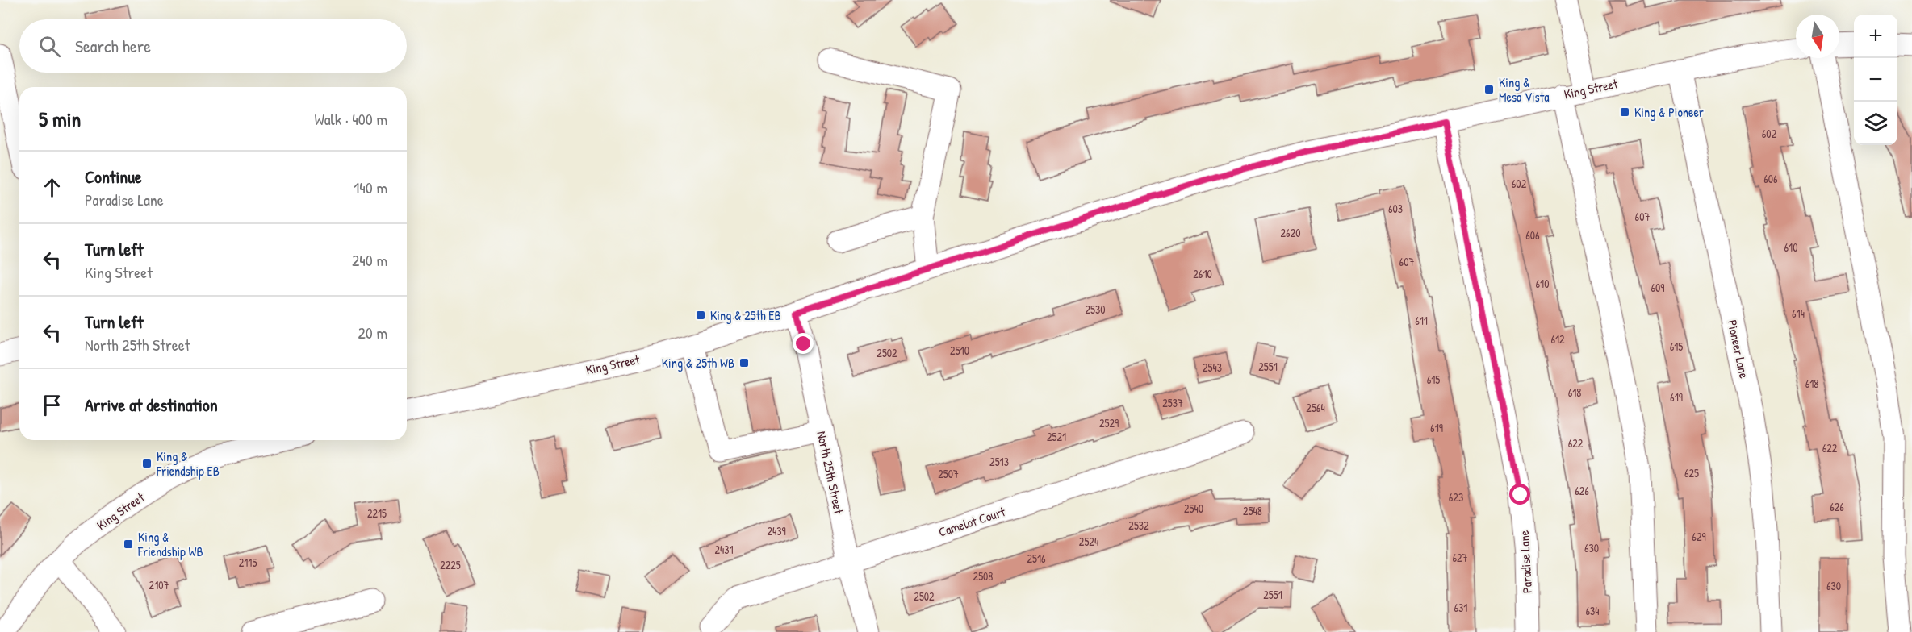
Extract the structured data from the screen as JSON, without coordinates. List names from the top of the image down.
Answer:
{
  "streets": {
    "street": [
      "King Street",
      "Pioneer Lane",
      "North 25th Street",
      "Camelot Court",
      "Paradise Lane"
    ]
  },
  "crossings": [
    ["King Street", "Pioneer Lane"],
    ["King Street", "North 25th Street"],
    ["King Street", "Paradise Lane"],
    ["North 25th Street", "Camelot Court"]
  ],
  "places": {
    "transit": [
      "King & Mesa Vista",
      "King & Pioneer",
      "King & 25th EB",
      "King & 25th WB",
      "King & Friendship EB",
      "King & Friendship WB"
    ]
  },
  "house_numbers": [
    "602",
    "606",
    "602",
    "603",
    "607",
    "2620",
    "606",
    "610",
    "607",
    "2610",
    "610",
    "609",
    "2530",
    "614",
    "611",
    "612",
    "615",
    "2510",
    "2502",
    "2551",
    "2543",
    "615",
    "618",
    "618",
    "619",
    "2537",
    "2564",
    "2529",
    "619",
    "2521",
    "622",
    "622",
    "2513",
    "625",
    "2507",
    "626",
    "623",
    "626",
    "2540",
    "2548",
    "2215",
    "2532",
    "2439",
    "629",
    "2524",
    "630",
    "2431",
    "627",
    "2516",
    "2115",
    "2225",
    "2508",
    "2107",
    "630",
    "2551",
    "2502",
    "631",
    "634"
  ],
  "north": "bottom",
  "page": {
    "map_buttons": ["+", "−"],
    "search": "Search here",
    "heading": ["5 min", "Walk · 400 m"],
    "list": [
      ["Continue", "Paradise Lane", "140 m"],
      ["Turn left", "King Street", "240 m"],
      ["Turn left", "North 25th Street", "20 m"],
      "Arrive at destination"
    ]
  }
}
